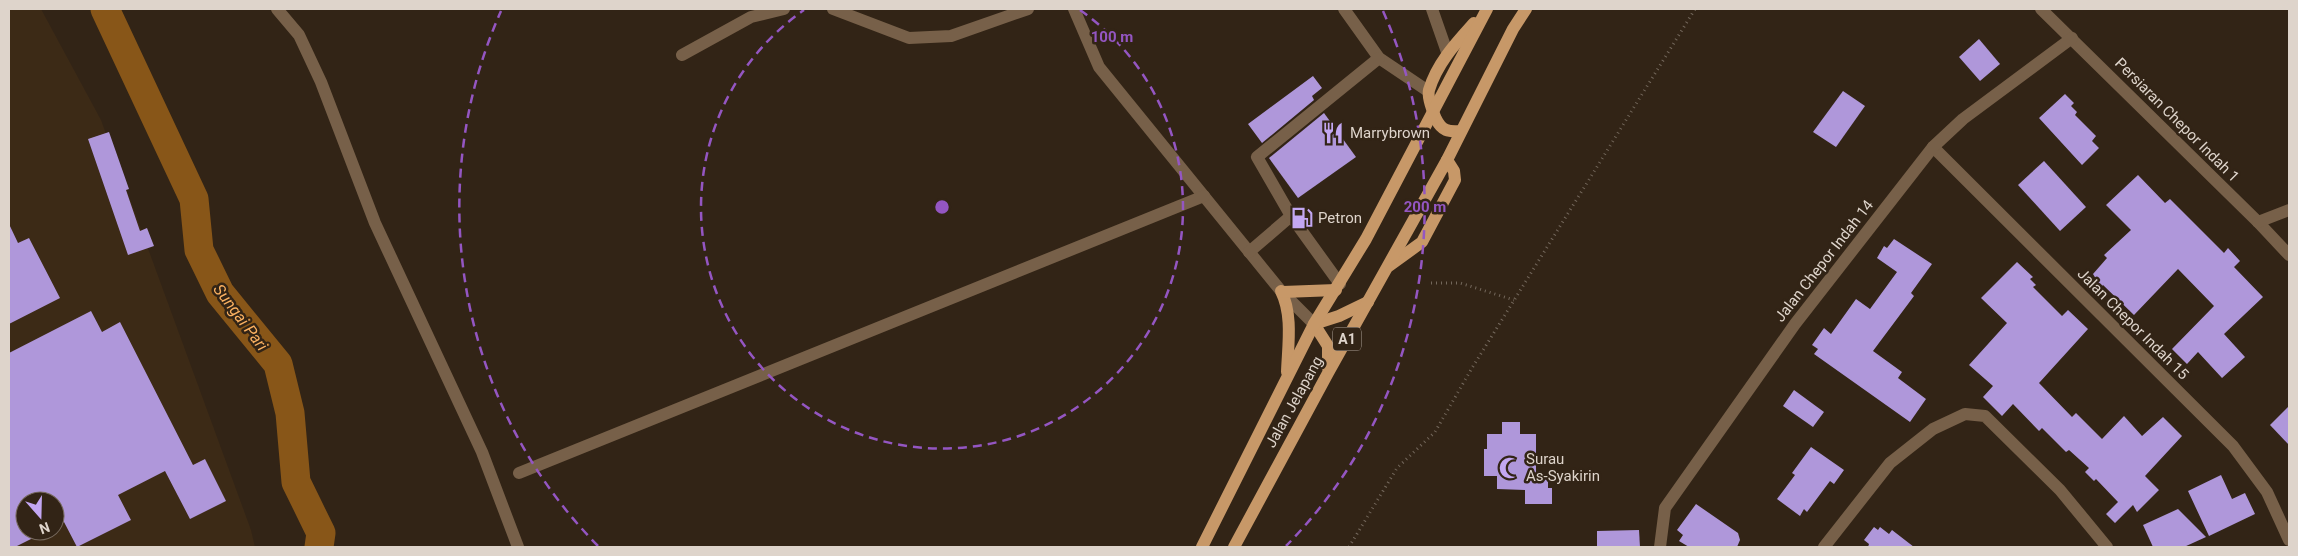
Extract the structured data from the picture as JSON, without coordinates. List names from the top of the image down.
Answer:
{
  "streets": {
    "main road": ["A1", "Jalan Jelapang"],
    "street": ["Persiaran Chepor Indah 1", "Jalan Chepor Indah 14", "Jalan Chepor Indah 15"]
  },
  "crossings": [
    ["Persiaran Chepor Indah 1", "Jalan Chepor Indah 14"],
    ["Jalan Chepor Indah 14", "Jalan Chepor Indah 15"]
  ],
  "water": ["Sungai Pari"],
  "places": {
    "restaurant": ["Marrybrown"],
    "fuel station": ["Petron"],
    "mosque": ["Surau As-Syakirin"]
  },
  "north": "bottom",
  "rings": ["100 m", "200 m"]
}
